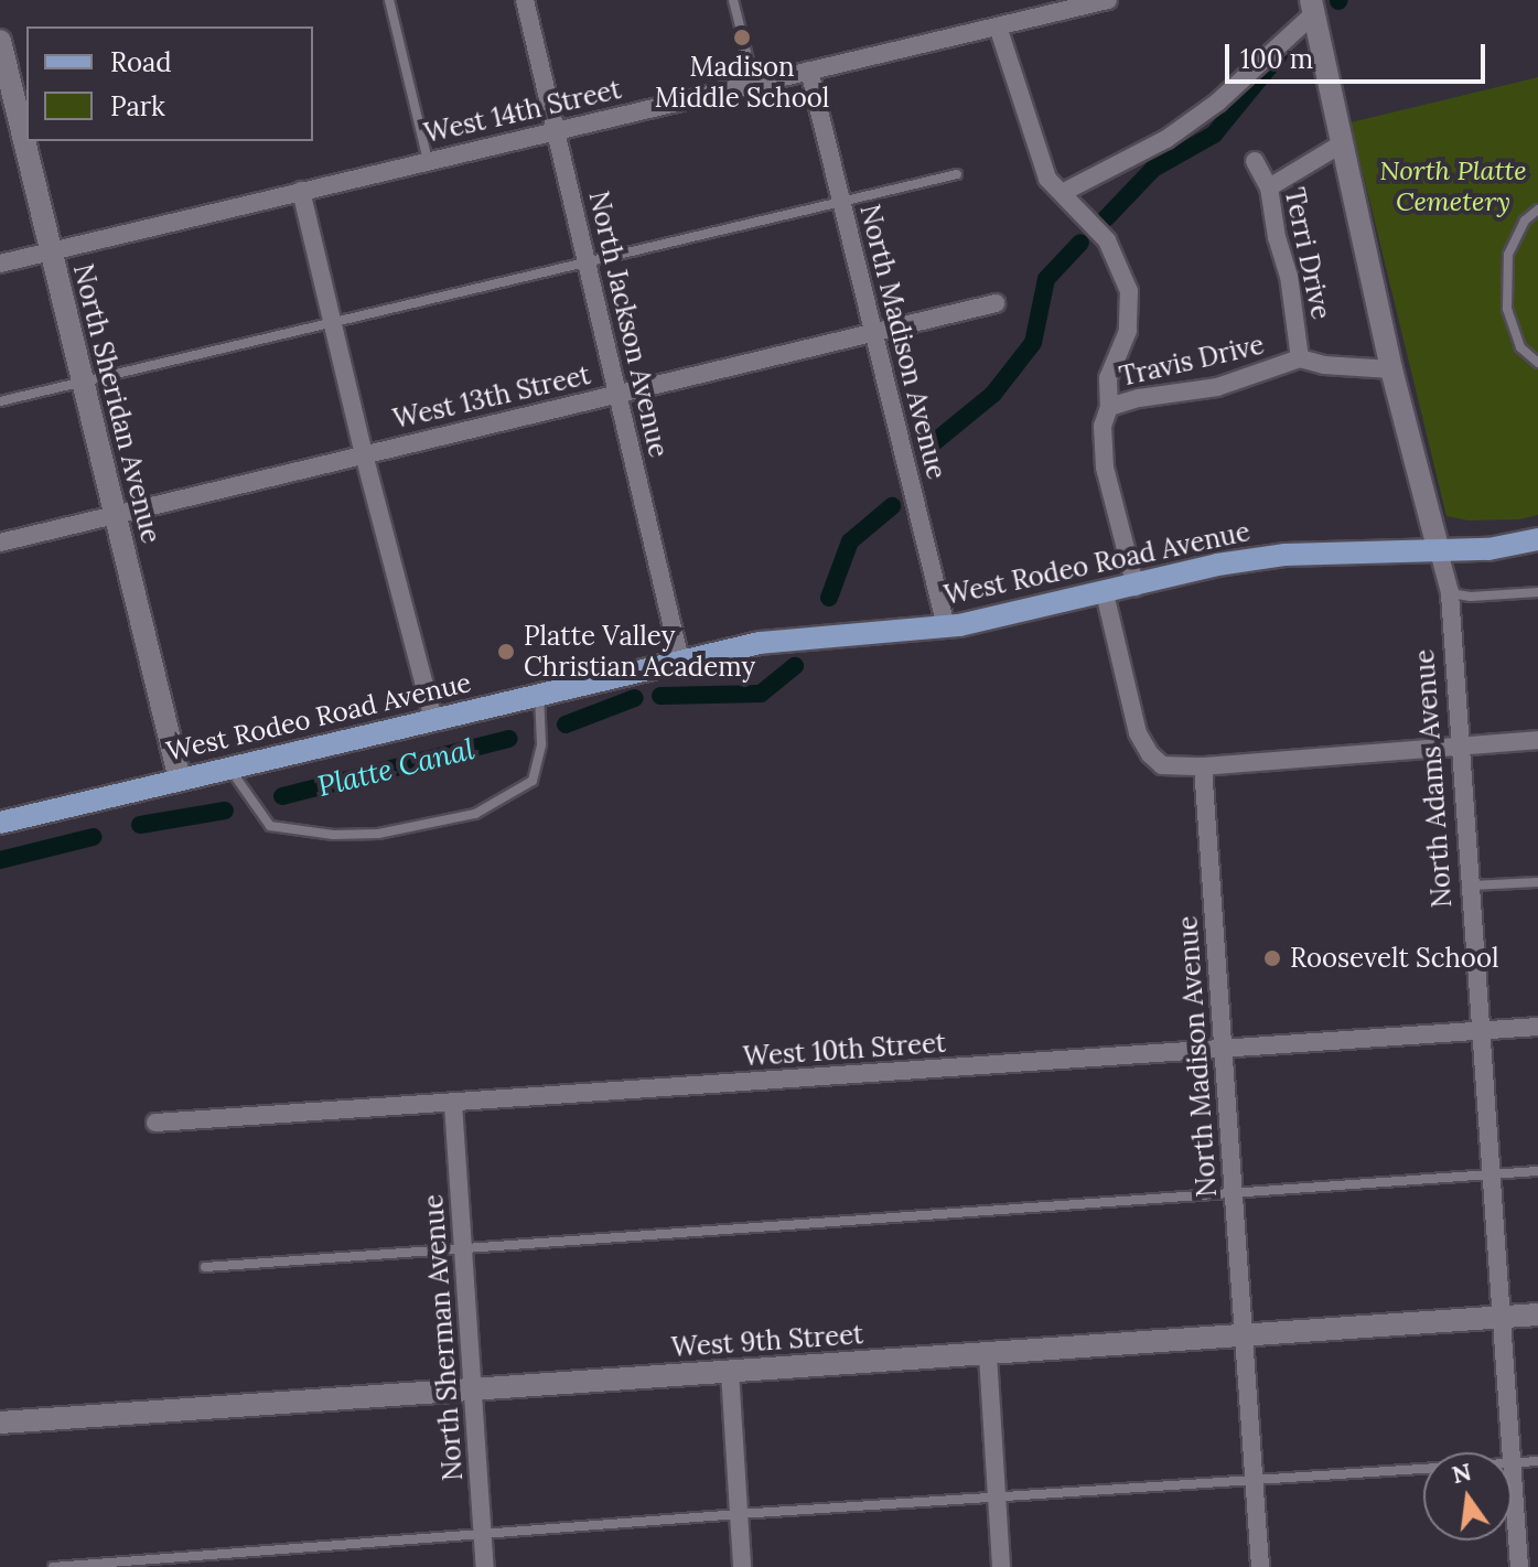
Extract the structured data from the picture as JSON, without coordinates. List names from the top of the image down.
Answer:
{
  "streets": {
    "main road": ["West Rodeo Road Avenue"],
    "street": [
      "West 14th Street",
      "Terri Drive",
      "North Jackson Avenue",
      "North Madison Avenue",
      "Travis Drive",
      "West 13th Street",
      "North Sheridan Avenue",
      "North Adams Avenue",
      "West 10th Street",
      "North Sherman Avenue",
      "West 9th Street"
    ]
  },
  "crossings": [
    ["West 14th Street", "North Jackson Avenue"],
    ["West 14th Street", "North Madison Avenue"],
    ["West 14th Street", "North Sheridan Avenue"],
    ["Terri Drive", "Travis Drive"],
    ["North Jackson Avenue", "West 13th Street"],
    ["North Jackson Avenue", "West Rodeo Road Avenue"],
    ["North Madison Avenue", "West 13th Street"],
    ["North Madison Avenue", "West Rodeo Road Avenue"],
    ["North Madison Avenue", "West 10th Street"],
    ["North Madison Avenue", "West 9th Street"],
    ["Travis Drive", "North Adams Avenue"],
    ["West 13th Street", "North Sheridan Avenue"],
    ["North Sheridan Avenue", "West Rodeo Road Avenue"],
    ["West Rodeo Road Avenue", "North Adams Avenue"],
    ["North Adams Avenue", "West 10th Street"],
    ["North Adams Avenue", "West 9th Street"],
    ["West 10th Street", "North Sherman Avenue"],
    ["North Sherman Avenue", "West 9th Street"]
  ],
  "water": ["Platte Canal"],
  "parks": ["North Platte Cemetery"],
  "places": ["Madison Middle School", "Platte Valley Christian Academy", "Roosevelt School"],
  "legend": ["Road", "Park"],
  "scale_bar": "100 m",
  "north": "top"
}
